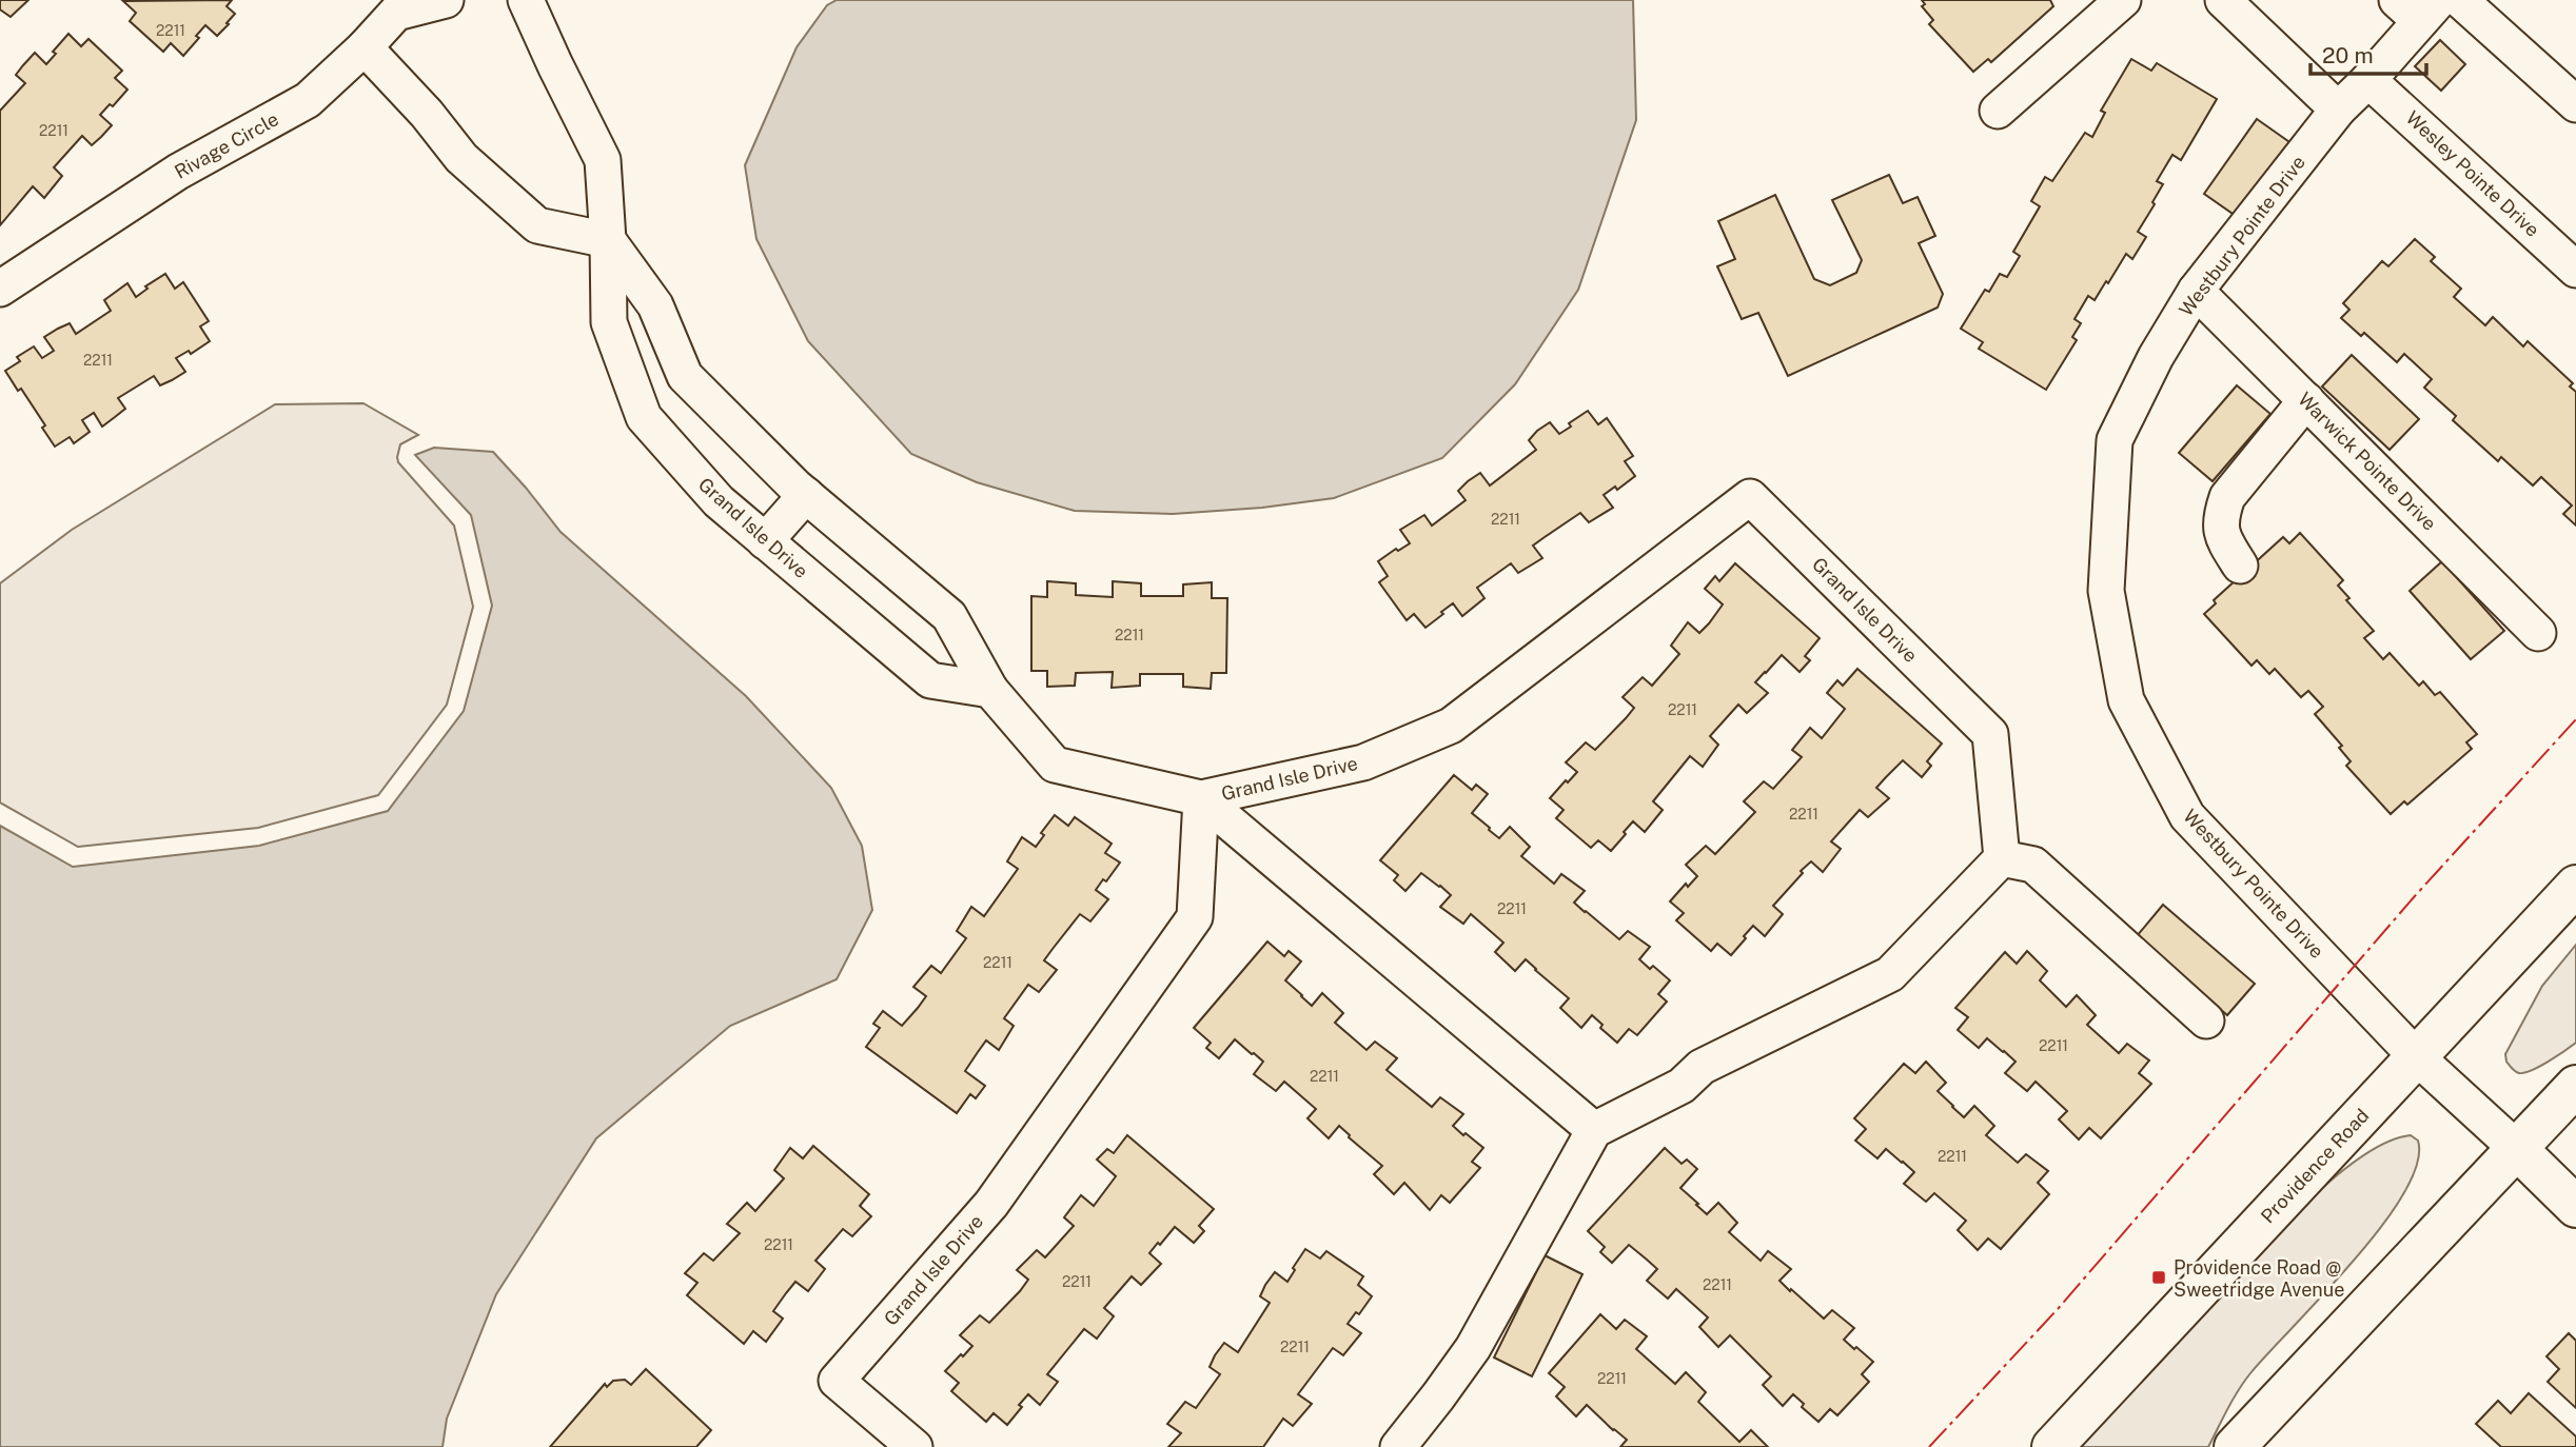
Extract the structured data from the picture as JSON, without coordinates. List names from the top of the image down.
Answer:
{
  "streets": {
    "main road": ["Providence Road"],
    "street": [
      "Rivage Circle",
      "Wesley Pointe Drive",
      "Westbury Pointe Drive",
      "Warwick Pointe Drive",
      "Grand Isle Drive"
    ]
  },
  "crossings": [
    ["Wesley Pointe Drive", "Westbury Pointe Drive"],
    ["Westbury Pointe Drive", "Warwick Pointe Drive"],
    ["Westbury Pointe Drive", "Providence Road"]
  ],
  "places": {
    "transit": ["Providence Road @ Sweetridge Avenue"]
  },
  "house_numbers": [
    "2211",
    "2211",
    "2211",
    "2211",
    "2211",
    "2211",
    "2211",
    "2211",
    "2211",
    "2211",
    "2211",
    "2211",
    "2211",
    "2211",
    "2211",
    "2211",
    "2211"
  ],
  "scale_bar": "20 m"
}
